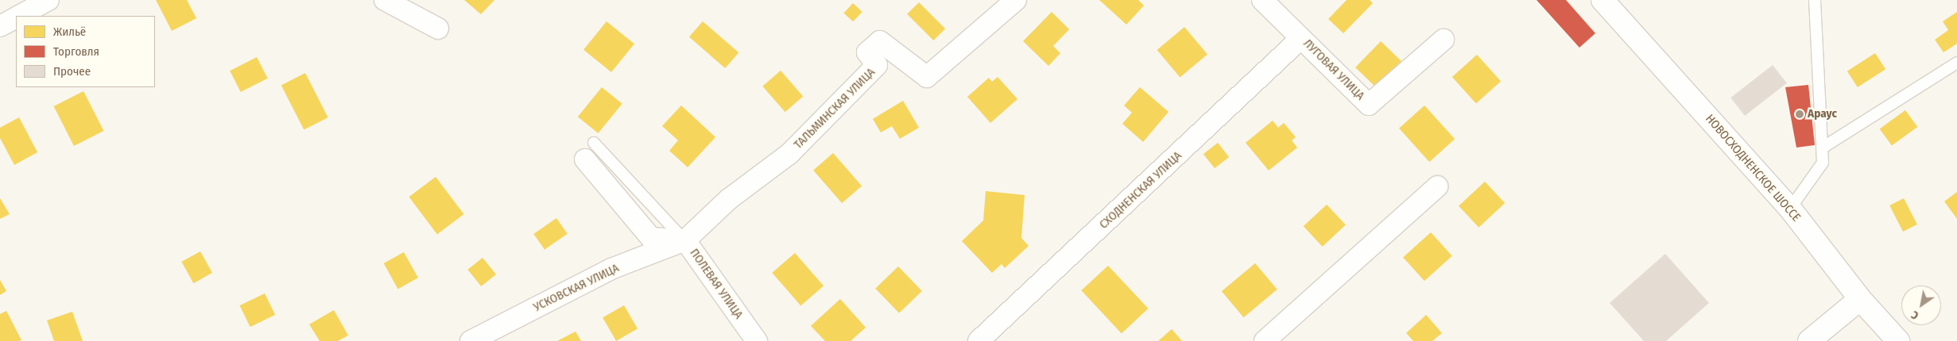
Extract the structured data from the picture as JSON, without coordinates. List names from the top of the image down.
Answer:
{
  "streets": {
    "main road": ["НОВОСХОДНЕНСКОЕ ШОССЕ"],
    "street": [
      "ЛУГОВАЯ УЛИЦА",
      "ТАЛЬМИНСКАЯ УЛИЦА",
      "СХОДНЕНСКАЯ УЛИЦА",
      "ПОЛЕВАЯ УЛИЦА",
      "УСКОВСКАЯ УЛИЦА"
    ]
  },
  "crossings": [
    ["ЛУГОВАЯ УЛИЦА", "СХОДНЕНСКАЯ УЛИЦА"],
    ["ТАЛЬМИНСКАЯ УЛИЦА", "ПОЛЕВАЯ УЛИЦА"],
    ["ТАЛЬМИНСКАЯ УЛИЦА", "УСКОВСКАЯ УЛИЦА"],
    ["ПОЛЕВАЯ УЛИЦА", "УСКОВСКАЯ УЛИЦА"]
  ],
  "places": ["Араус"],
  "legend": ["Жильё", "Торговля", "Прочее"],
  "north": "bottom left"
}
